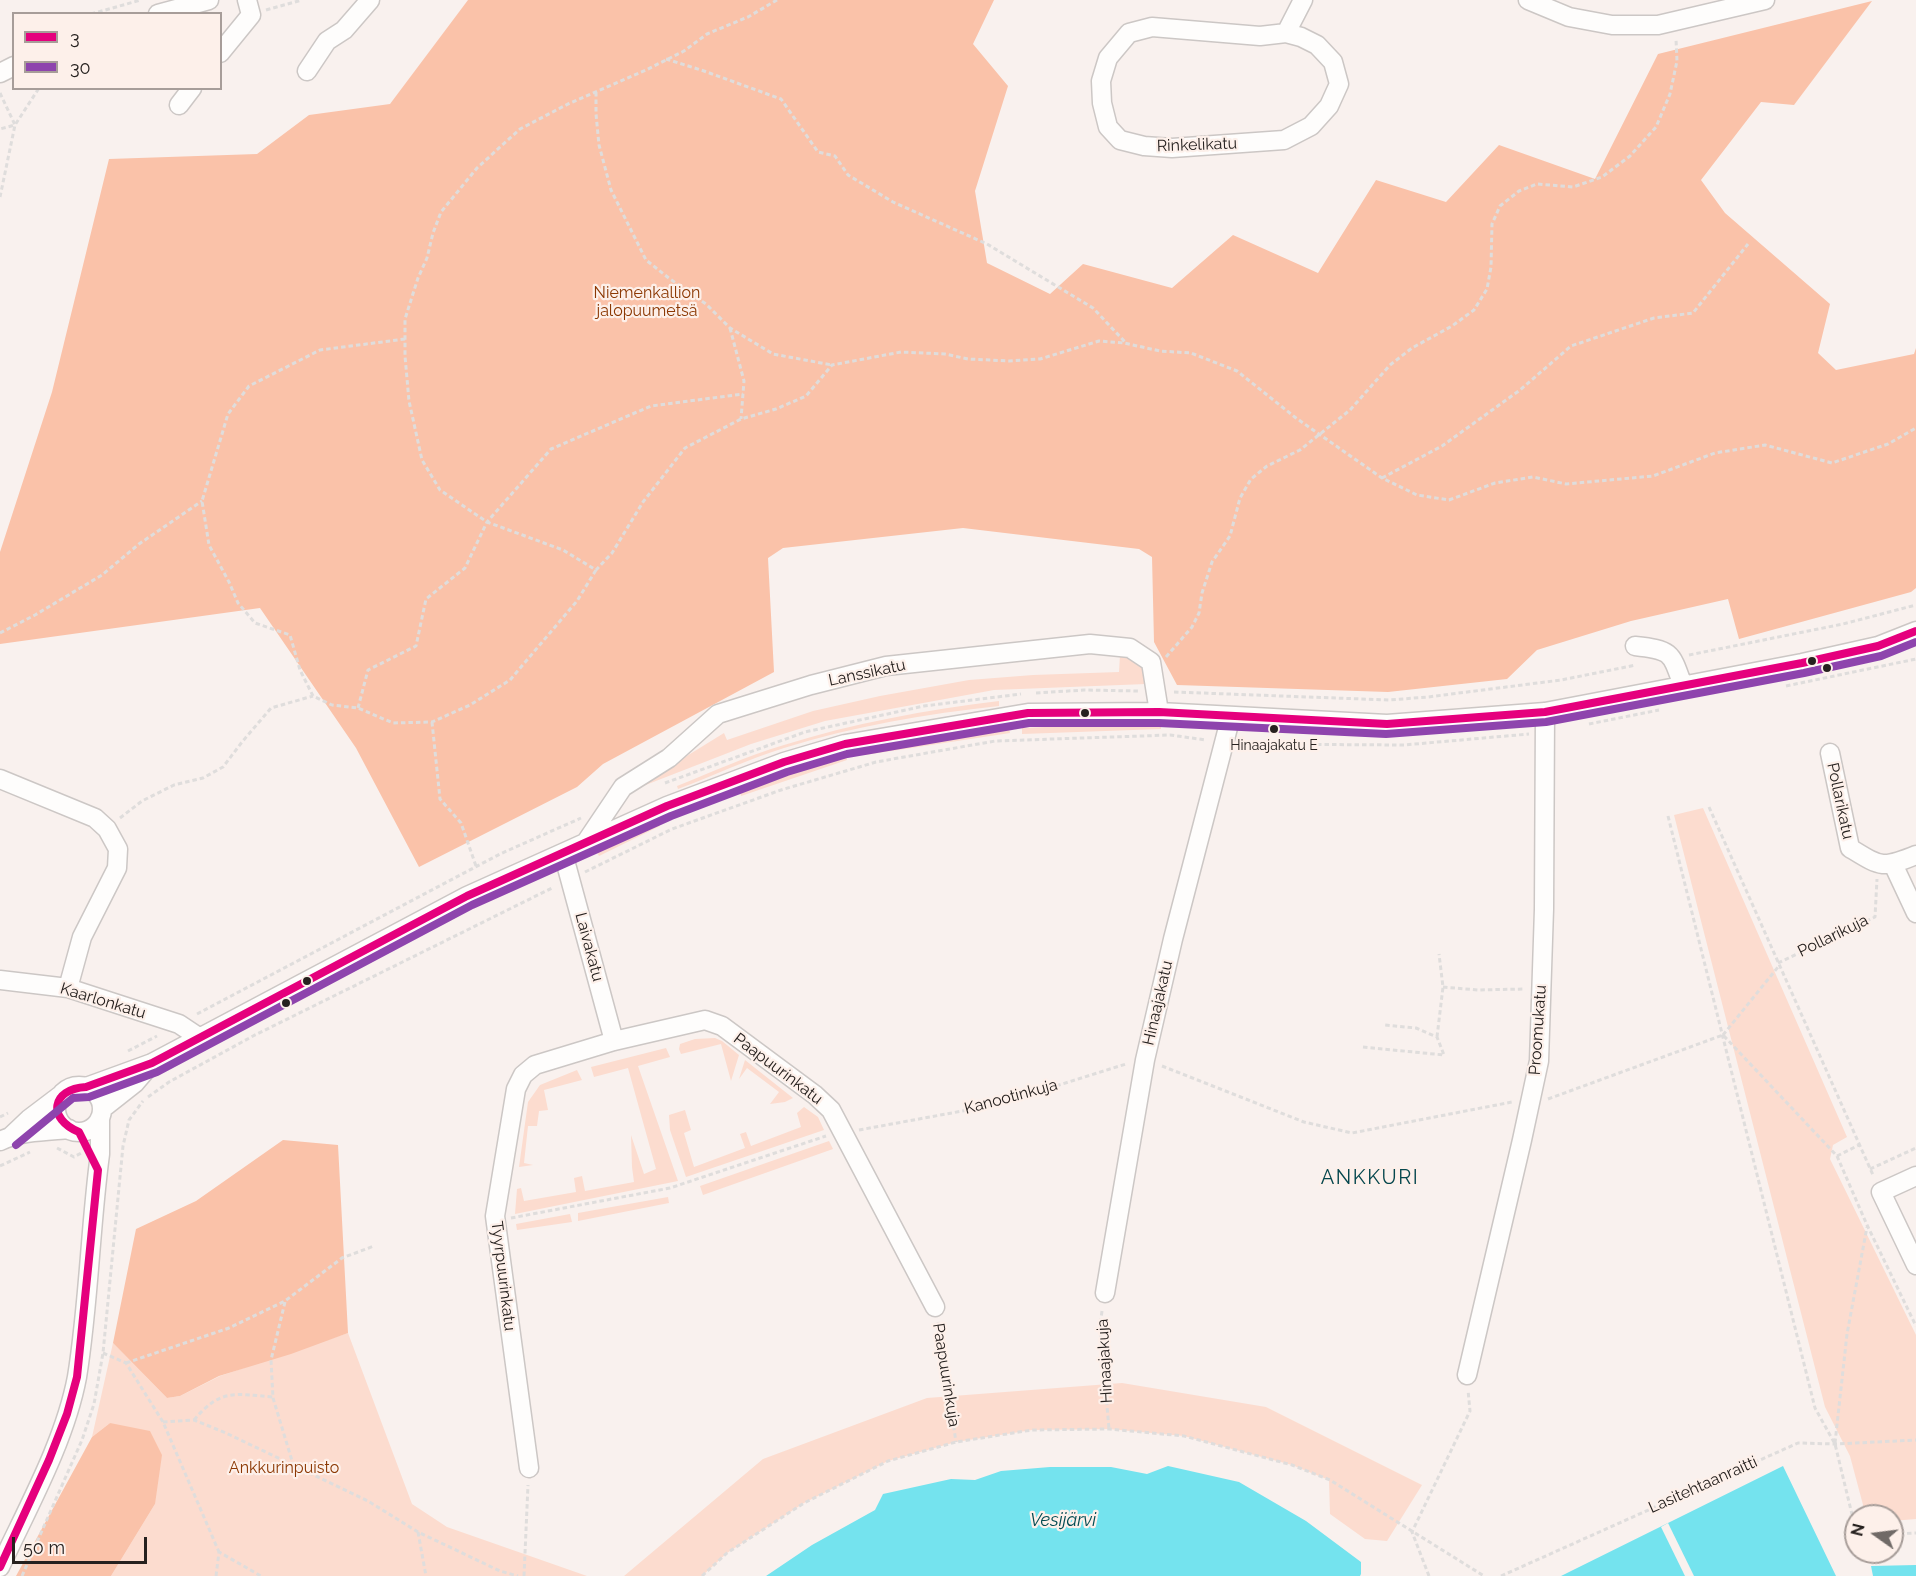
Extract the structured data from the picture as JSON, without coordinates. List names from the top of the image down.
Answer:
{
  "streets": {
    "street": [
      "Rinkelikatu",
      "Lanssikatu",
      "Pollarikatu",
      "Laivakatu",
      "Kaarlonkatu",
      "Hinaajakatu",
      "Proomukatu",
      "Paapuurinkatu",
      "Tyyrpuurinkatu"
    ],
    "path": [
      "Pollarikuja",
      "Kanootinkuja",
      "Hinaajakuja",
      "Paapuurinkuja",
      "Lasitehtaanraitti"
    ]
  },
  "crossings": [
    ["Pollarikatu", "Pollarikuja"],
    ["Laivakatu", "Paapuurinkatu"],
    ["Laivakatu", "Tyyrpuurinkatu"],
    ["Hinaajakatu", "Kanootinkuja"],
    ["Hinaajakatu", "Hinaajakuja"],
    ["Paapuurinkatu", "Kanootinkuja"],
    ["Paapuurinkatu", "Tyyrpuurinkatu"],
    ["Paapuurinkatu", "Paapuurinkuja"],
    ["Kanootinkuja", "Tyyrpuurinkatu"]
  ],
  "districts": ["ANKKURI"],
  "water": ["Vesijärvi"],
  "parks": ["Niemenkallion jalopuumetsä", "Ankkurinpuisto"],
  "places": ["Hinaajakatu E"],
  "lines": ["transit line 3", "transit line 30"],
  "legend": ["3", "30"],
  "scale_bar": "50 m",
  "north": "left"
}
